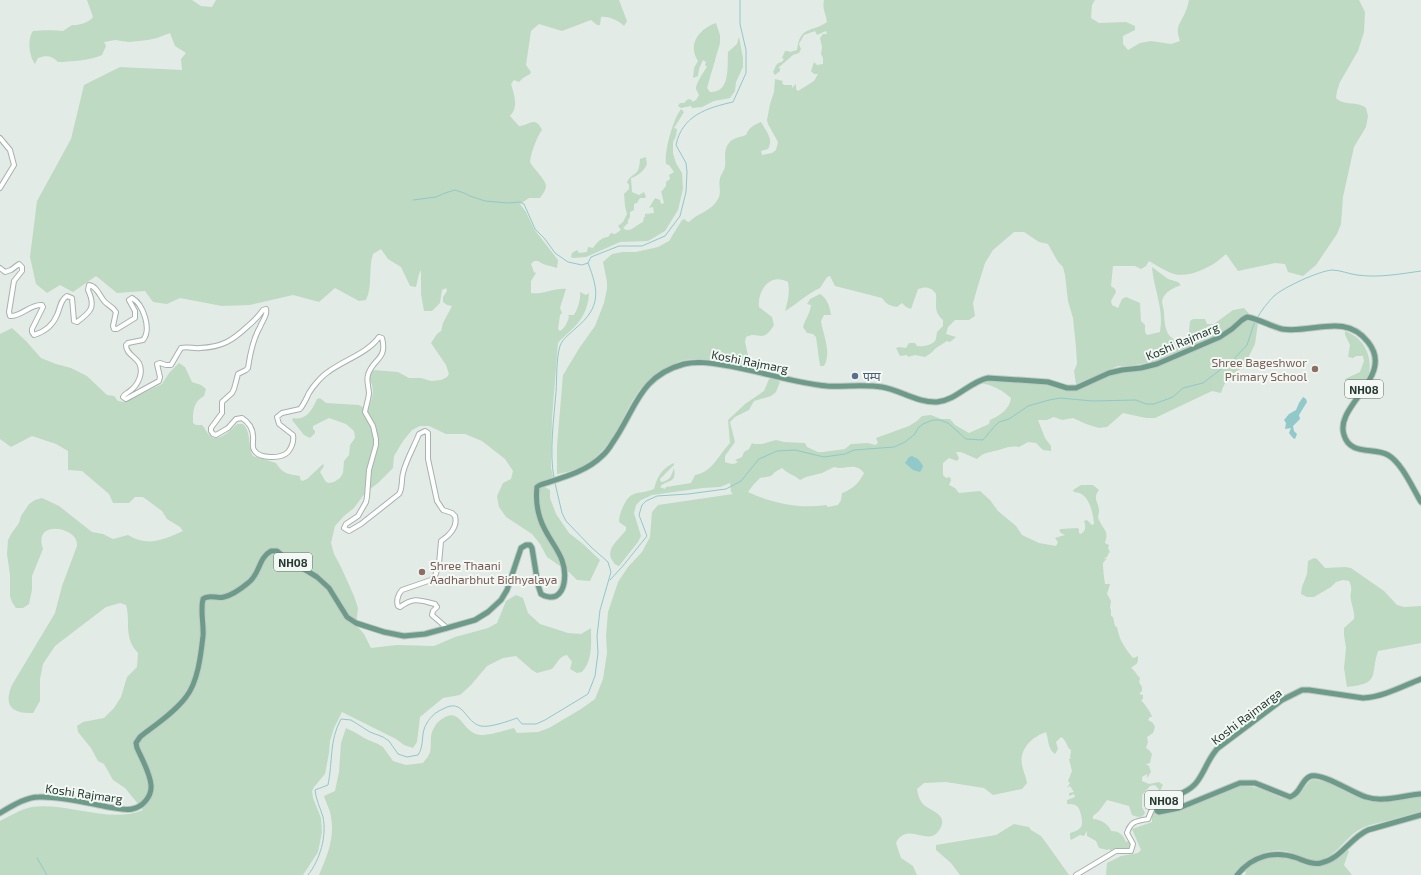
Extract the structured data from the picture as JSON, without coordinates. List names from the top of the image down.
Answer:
{
  "streets": {
    "main road": ["Koshi Rajmarg", "NH08", "Koshi Rajmarga"]
  },
  "crossings": [
    ["NH08", "Koshi Rajmarga"]
  ],
  "places": ["Shree Bageshwor Primary School", "पम्प", "Shree Thaani Aadharbhut Bidhyalaya"]
}
